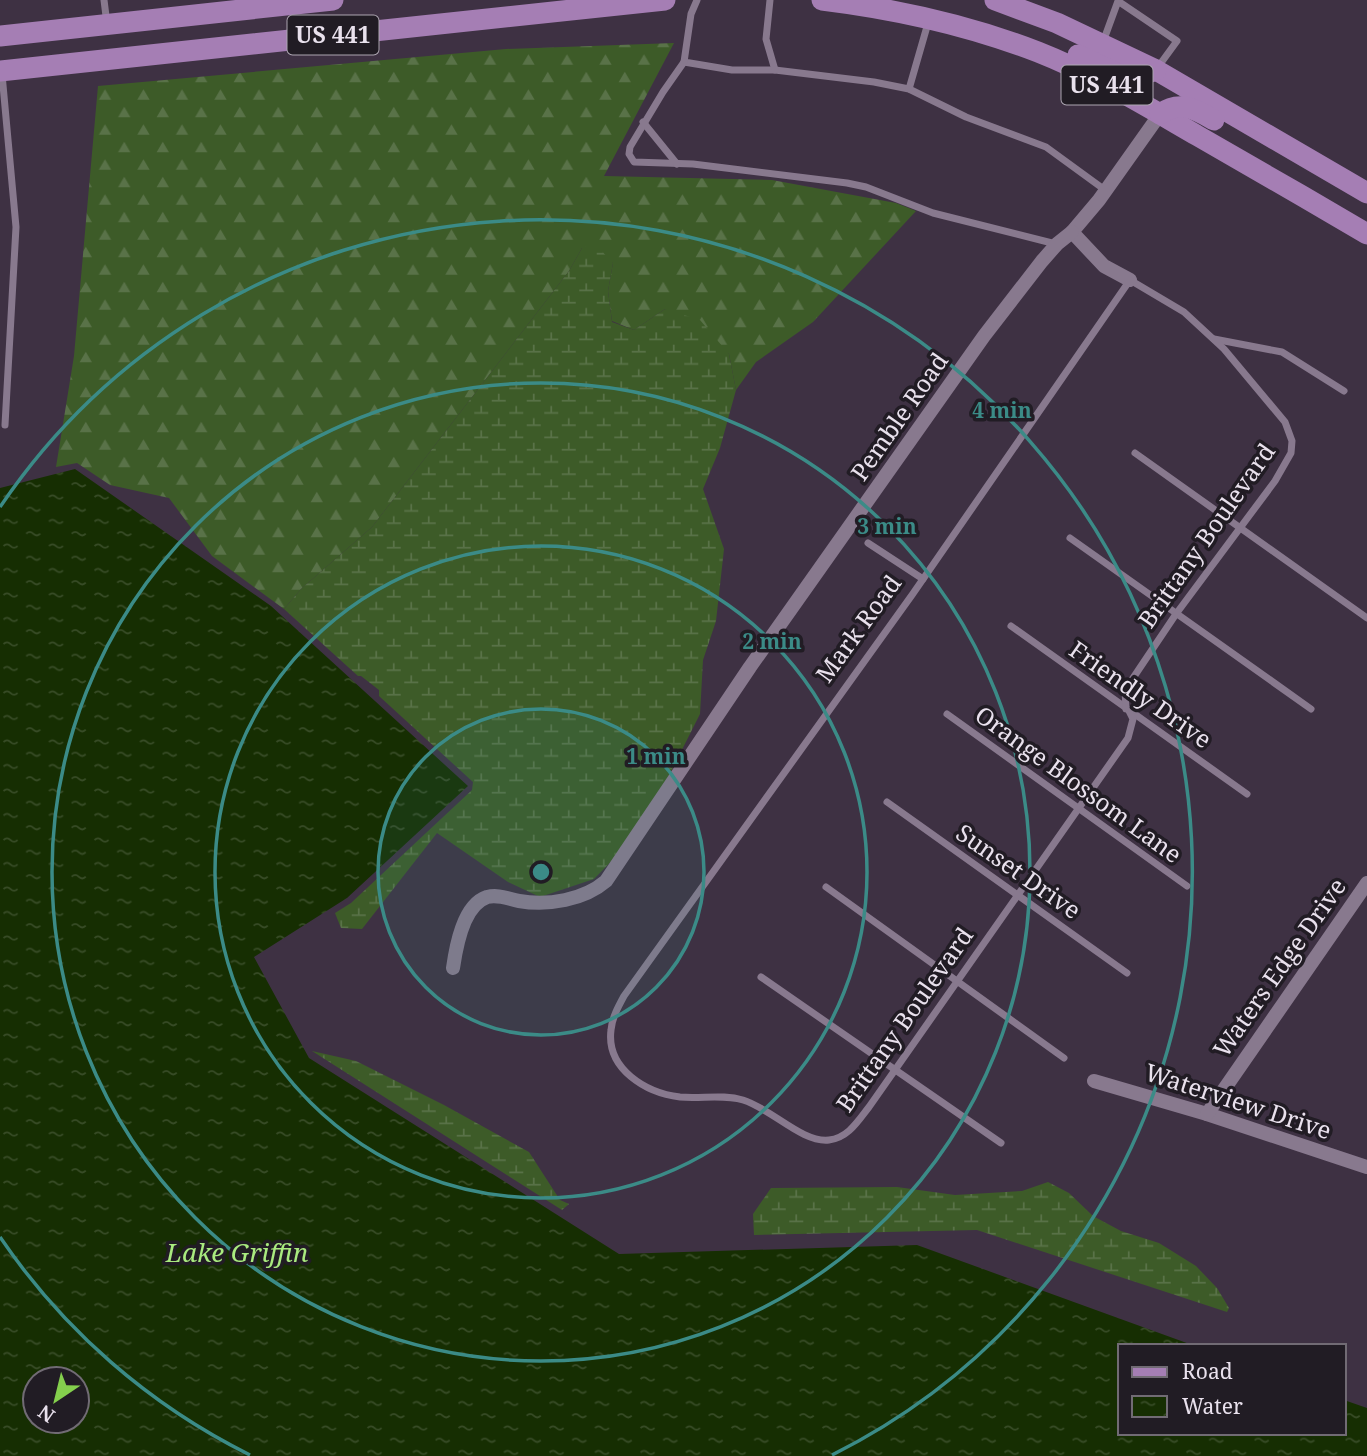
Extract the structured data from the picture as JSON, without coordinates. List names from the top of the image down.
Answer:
{
  "streets": {
    "main road": ["US 441"],
    "street": ["Pemble Road", "Waters Edge Drive", "Waterview Drive"],
    "lane": [
      "Brittany Boulevard",
      "Mark Road",
      "Friendly Drive",
      "Orange Blossom Lane",
      "Sunset Drive"
    ]
  },
  "crossings": [
    ["Brittany Boulevard", "Mark Road"],
    ["Brittany Boulevard", "Friendly Drive"],
    ["Brittany Boulevard", "Orange Blossom Lane"],
    ["Brittany Boulevard", "Sunset Drive"],
    ["Waters Edge Drive", "Waterview Drive"]
  ],
  "water": ["Lake Griffin"],
  "legend": ["Road", "Water"],
  "north": "bottom left",
  "rings": [
    "4 min",
    "3 min",
    "2 min",
    "1 min"
  ]
}
